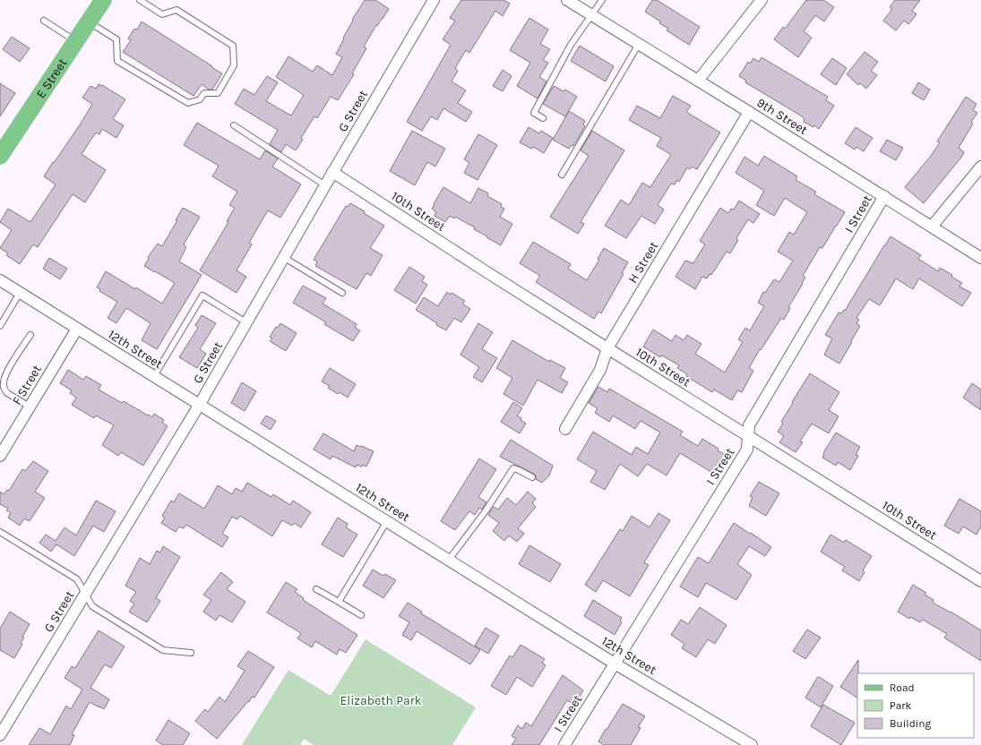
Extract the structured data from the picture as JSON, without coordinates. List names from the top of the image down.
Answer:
{
  "streets": {
    "main road": ["E Street"],
    "street": [
      "G Street",
      "9th Street",
      "10th Street",
      "I Street",
      "H Street",
      "12th Street",
      "F Street"
    ]
  },
  "crossings": [
    ["G Street", "10th Street"],
    ["G Street", "12th Street"],
    ["9th Street", "I Street"],
    ["9th Street", "H Street"],
    ["10th Street", "I Street"],
    ["10th Street", "H Street"],
    ["I Street", "12th Street"],
    ["12th Street", "F Street"]
  ],
  "parks": ["Elizabeth Park"],
  "legend": ["Road", "Park", "Building"]
}
